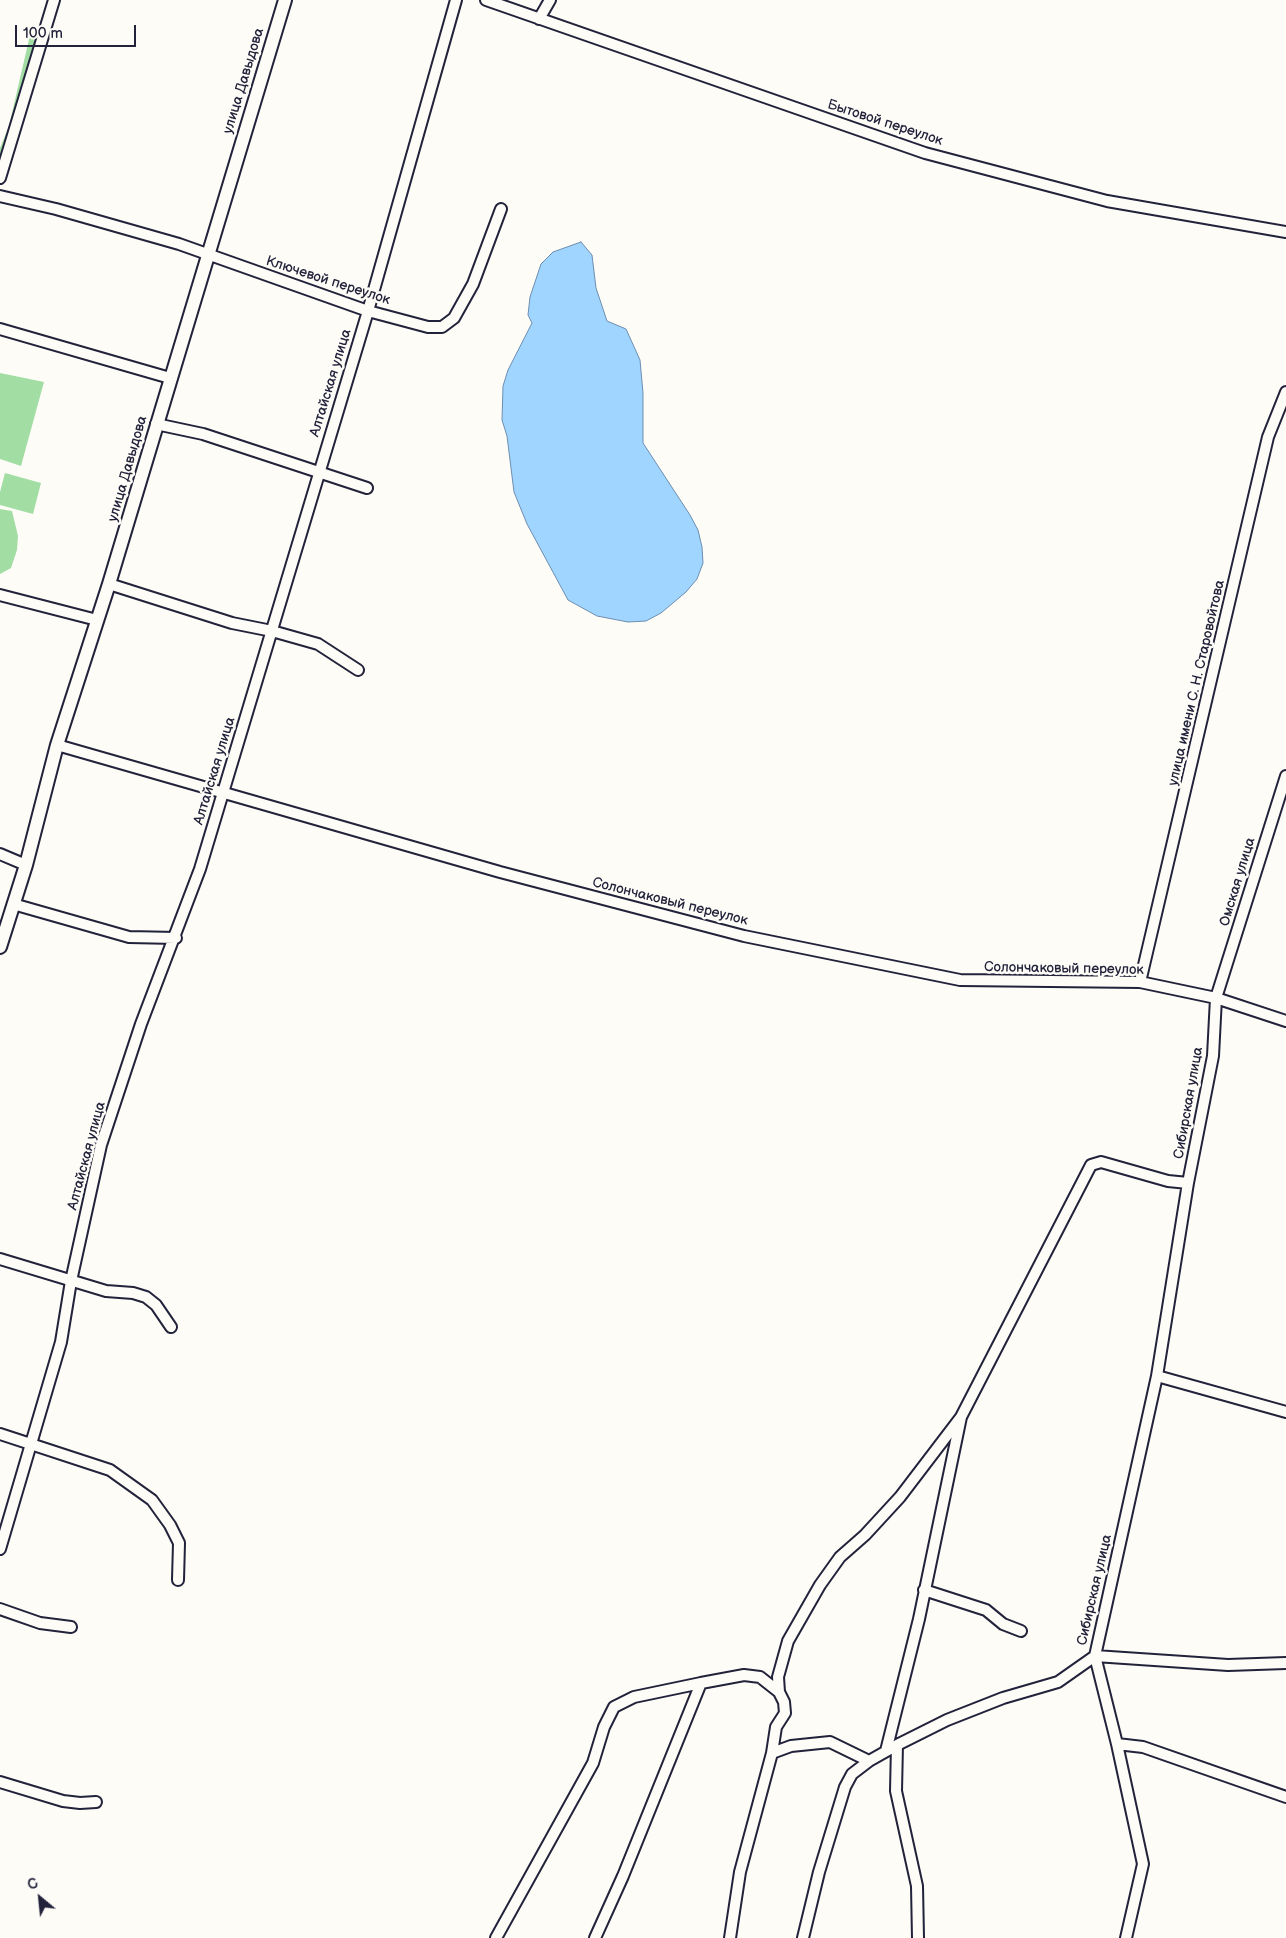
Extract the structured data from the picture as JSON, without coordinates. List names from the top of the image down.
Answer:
{
  "streets": {
    "main road": ["улица Давыдова"],
    "street": [
      "Бытовой переулок",
      "Ключевой переулок",
      "Алтайская улица",
      "улица имени С. Н. Старовойтова",
      "Омская улица",
      "Солончаковый переулок",
      "Сибирская улица"
    ]
  },
  "crossings": [
    ["улица Давыдова", "Ключевой переулок"],
    ["улица Давыдова", "Солончаковый переулок"],
    ["Ключевой переулок", "Алтайская улица"],
    ["Алтайская улица", "Солончаковый переулок"],
    ["улица имени С. Н. Старовойтова", "Солончаковый переулок"],
    ["Омская улица", "Солончаковый переулок"],
    ["Омская улица", "Сибирская улица"],
    ["Солончаковый переулок", "Сибирская улица"]
  ],
  "scale_bar": "100 m",
  "north": "top left"
}
